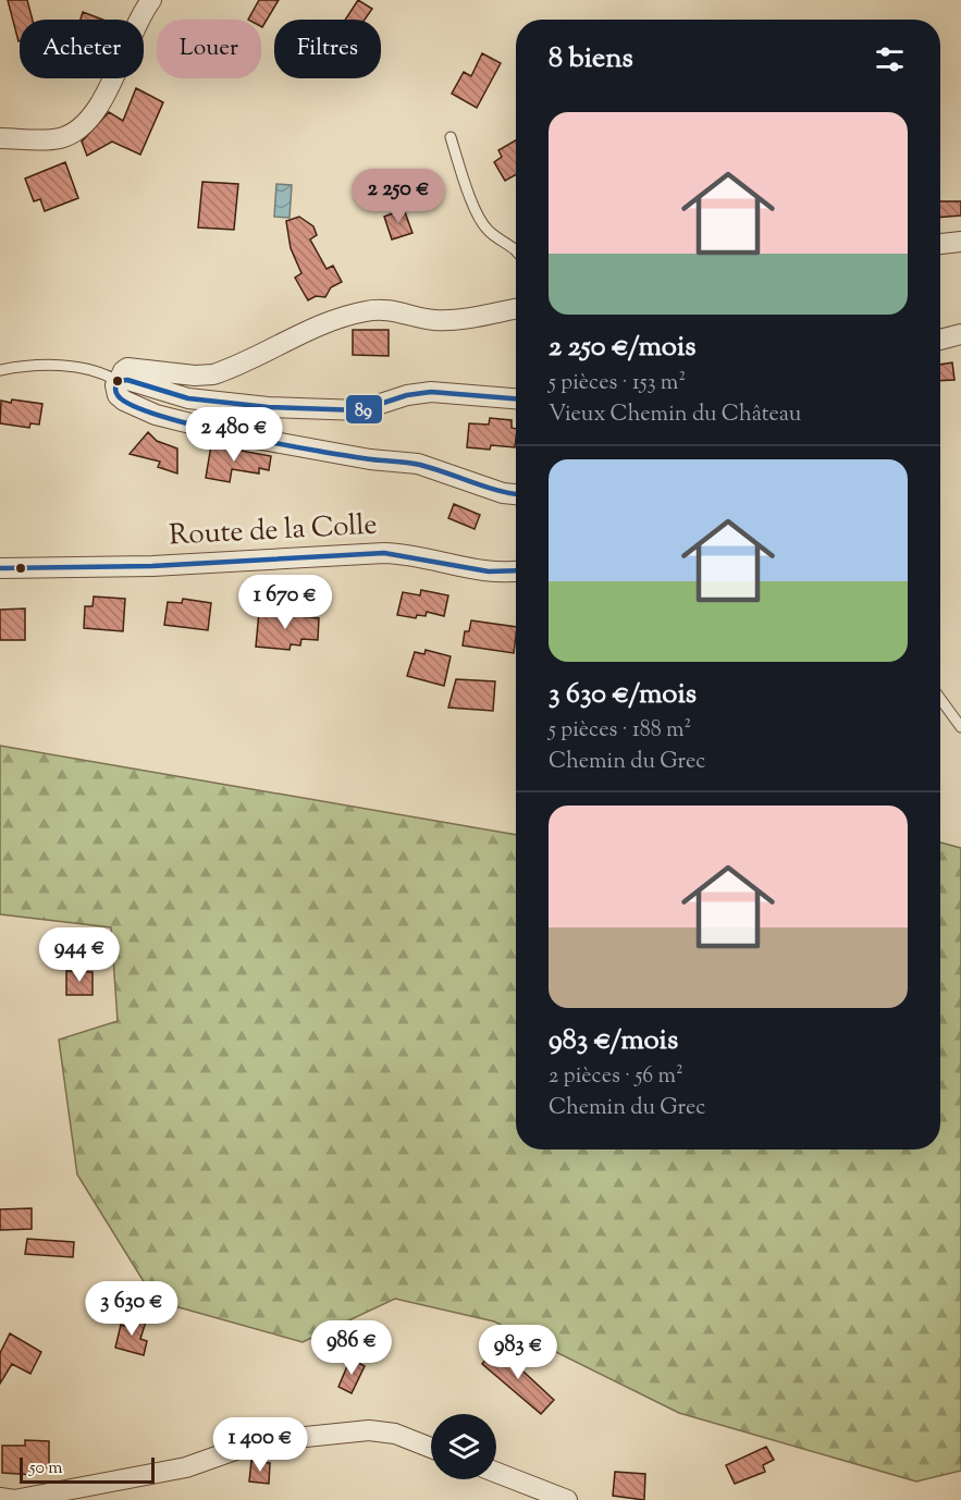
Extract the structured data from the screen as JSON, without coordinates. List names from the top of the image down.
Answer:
{
  "streets": {
    "street": ["Route de la Colle"]
  },
  "lines": ["transit line 89"],
  "scale_bar": "50 m",
  "page": {
    "chip": ["Acheter", "Louer", "Filtres"],
    "heading": "8 biens",
    "list": [
      {
        "name": "2 250 €/mois",
        "note": "5 pièces · 153 m² · Vieux Chemin du Château"
      },
      {
        "name": "3 630 €/mois",
        "note": "5 pièces · 188 m² · Chemin du Grec"
      },
      {
        "name": "983 €/mois",
        "note": "2 pièces · 56 m² · Chemin du Grec"
      }
    ],
    "price": [
      "2 250 €",
      "2 480 €",
      "1 670 €",
      "944 €",
      "3 630 €",
      "986 €",
      "983 €",
      "1 400 €"
    ],
    "scale": "50 m"
  }
}
